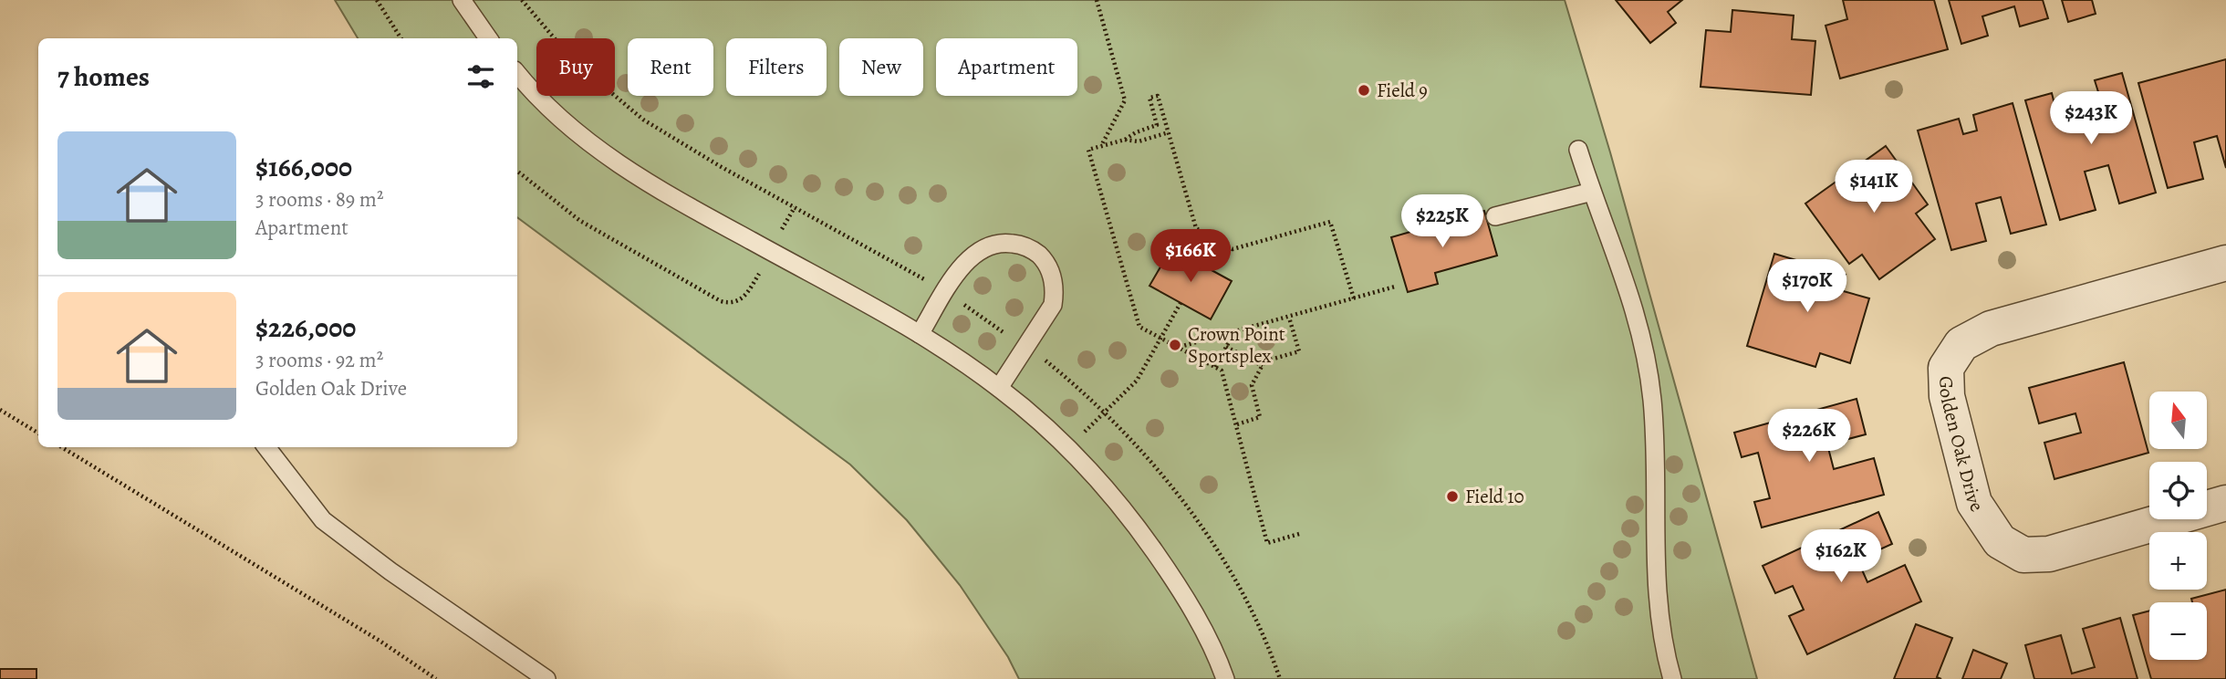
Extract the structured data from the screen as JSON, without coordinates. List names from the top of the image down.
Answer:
{
  "streets": {
    "street": ["Golden Oak Drive"]
  },
  "places": ["Field 9", "Crown Point Sportsplex", "Field 10"],
  "north": "top",
  "page": {
    "chip": [
      "Buy",
      "Rent",
      "Filters",
      "New",
      "Apartment"
    ],
    "heading": "7 homes",
    "price": [
      "$243K",
      "$141K",
      "$225K",
      "$166K",
      "$170K",
      "$226K",
      "$162K"
    ],
    "list": [
      {
        "name": "$166,000",
        "note": "3 rooms · 89 m² · Apartment"
      },
      {
        "name": "$226,000",
        "note": "3 rooms · 92 m² · Golden Oak Drive"
      }
    ],
    "map_buttons": ["+", "−"]
  }
}
